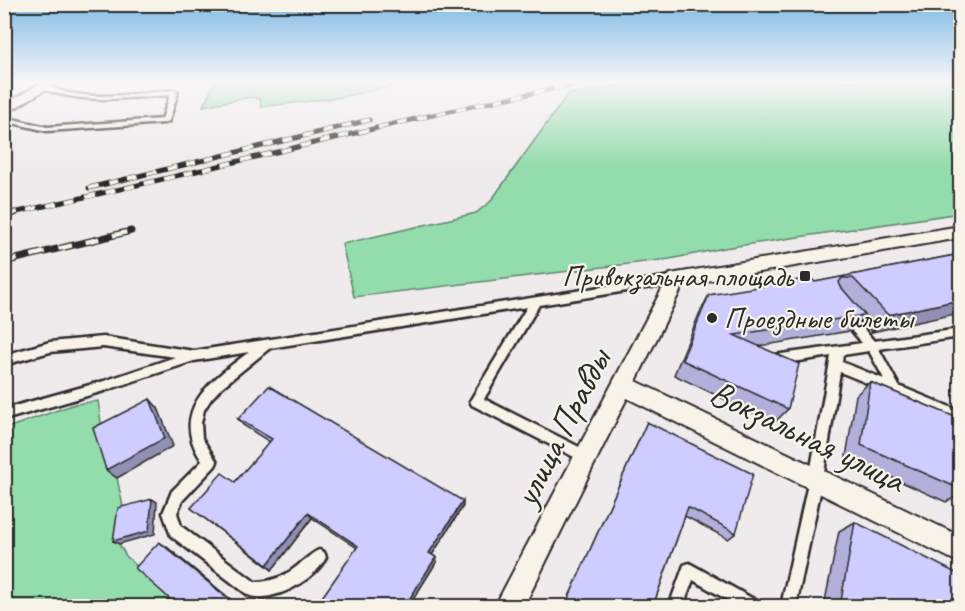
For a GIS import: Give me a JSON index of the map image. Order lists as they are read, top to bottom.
{
  "streets": {
    "street": ["улица Правды", "Вокзальная улица"]
  },
  "crossings": [
    ["улица Правды", "Вокзальная улица"]
  ],
  "places": {
    "transit": ["Привокзальная площадь"],
    "other": ["Проездные билеты"]
  }
}
